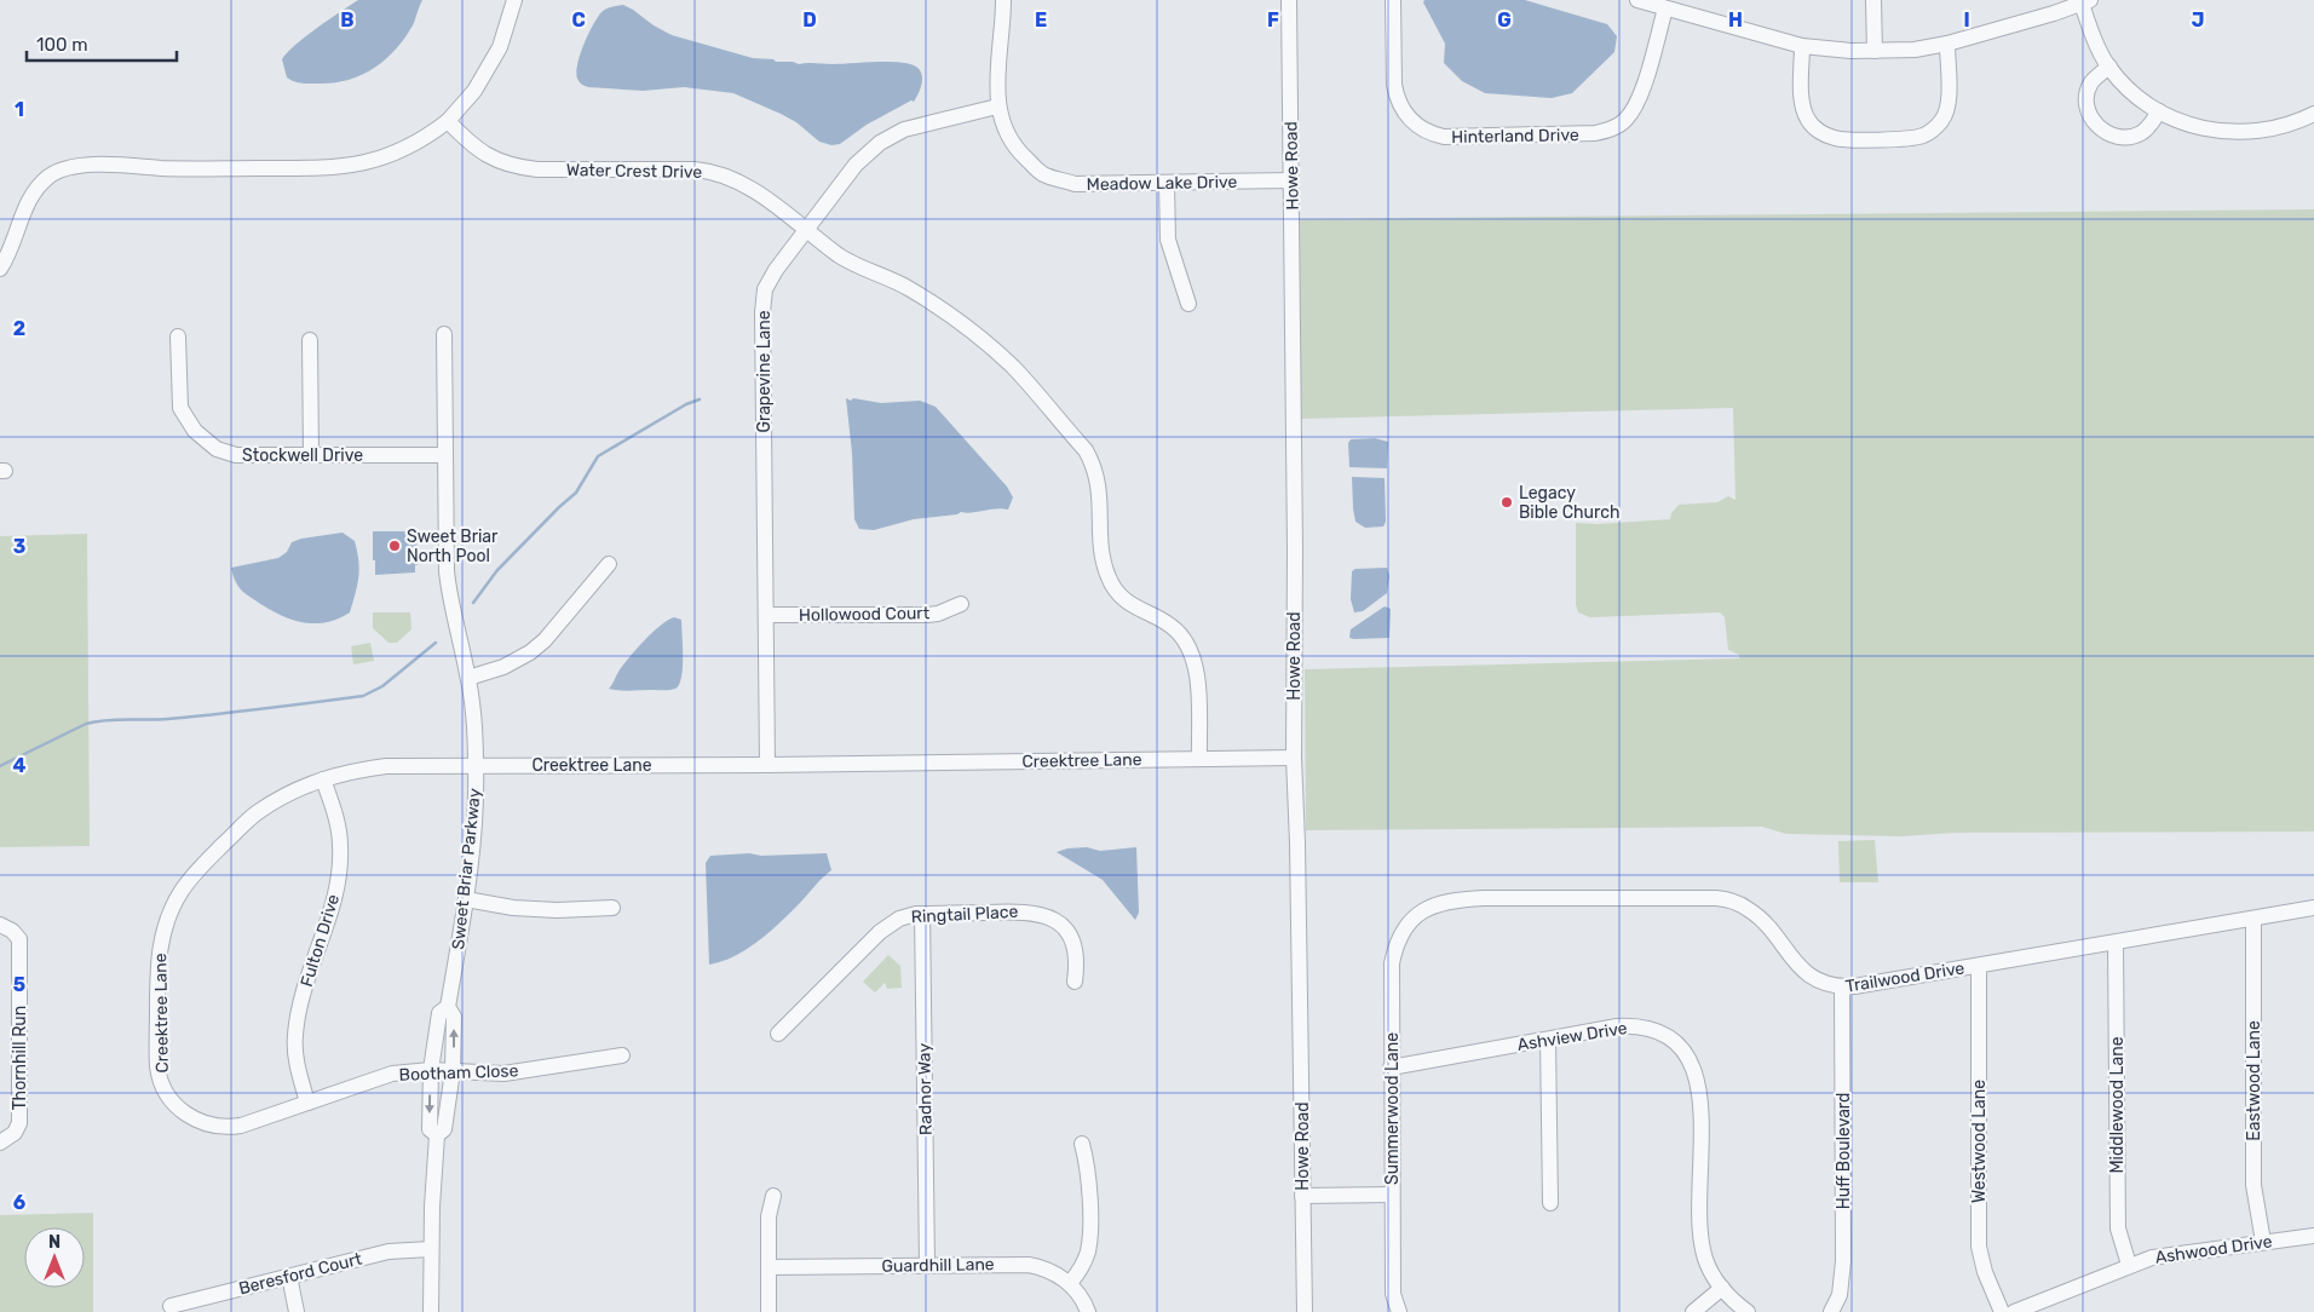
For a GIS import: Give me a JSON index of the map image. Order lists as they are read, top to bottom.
{
  "streets": {
    "street": [
      "Hinterland Drive",
      "Howe Road",
      "Water Crest Drive",
      "Meadow Lake Drive",
      "Grapevine Lane",
      "Stockwell Drive",
      "Hollowood Court",
      "Creektree Lane",
      "Sweet Briar Parkway",
      "Ringtail Place",
      "Fulton Drive",
      "Trailwood Drive",
      "Ashview Drive",
      "Thornhill Run",
      "Bootham Close",
      "Eastwood Lane",
      "Radnor Way",
      "Middlewood Lane",
      "Summerwood Lane",
      "Westwood Lane",
      "Huff Boulevard",
      "Ashwood Drive",
      "Guardhill Lane",
      "Beresford Court"
    ]
  },
  "crossings": [
    ["Howe Road", "Meadow Lake Drive"],
    ["Howe Road", "Creektree Lane"],
    ["Water Crest Drive", "Grapevine Lane"],
    ["Water Crest Drive", "Creektree Lane"],
    ["Meadow Lake Drive", "Grapevine Lane"],
    ["Grapevine Lane", "Hollowood Court"],
    ["Grapevine Lane", "Creektree Lane"],
    ["Stockwell Drive", "Sweet Briar Parkway"],
    ["Creektree Lane", "Sweet Briar Parkway"],
    ["Creektree Lane", "Fulton Drive"],
    ["Creektree Lane", "Bootham Close"],
    ["Sweet Briar Parkway", "Bootham Close"],
    ["Sweet Briar Parkway", "Beresford Court"],
    ["Ringtail Place", "Radnor Way"],
    ["Fulton Drive", "Bootham Close"],
    ["Trailwood Drive", "Eastwood Lane"],
    ["Trailwood Drive", "Middlewood Lane"],
    ["Trailwood Drive", "Summerwood Lane"],
    ["Trailwood Drive", "Westwood Lane"],
    ["Trailwood Drive", "Huff Boulevard"],
    ["Ashview Drive", "Summerwood Lane"],
    ["Eastwood Lane", "Ashwood Drive"],
    ["Radnor Way", "Guardhill Lane"],
    ["Middlewood Lane", "Ashwood Drive"]
  ],
  "places": ["Legacy Bible Church", "Sweet Briar North Pool"],
  "scale_bar": "100 m",
  "north": "top",
  "grid": {
    "columns": [
      "B",
      "C",
      "D",
      "E",
      "F",
      "G",
      "H",
      "I",
      "J"
    ],
    "rows": [
      "1",
      "2",
      "3",
      "4",
      "5",
      "6"
    ]
  }
}
